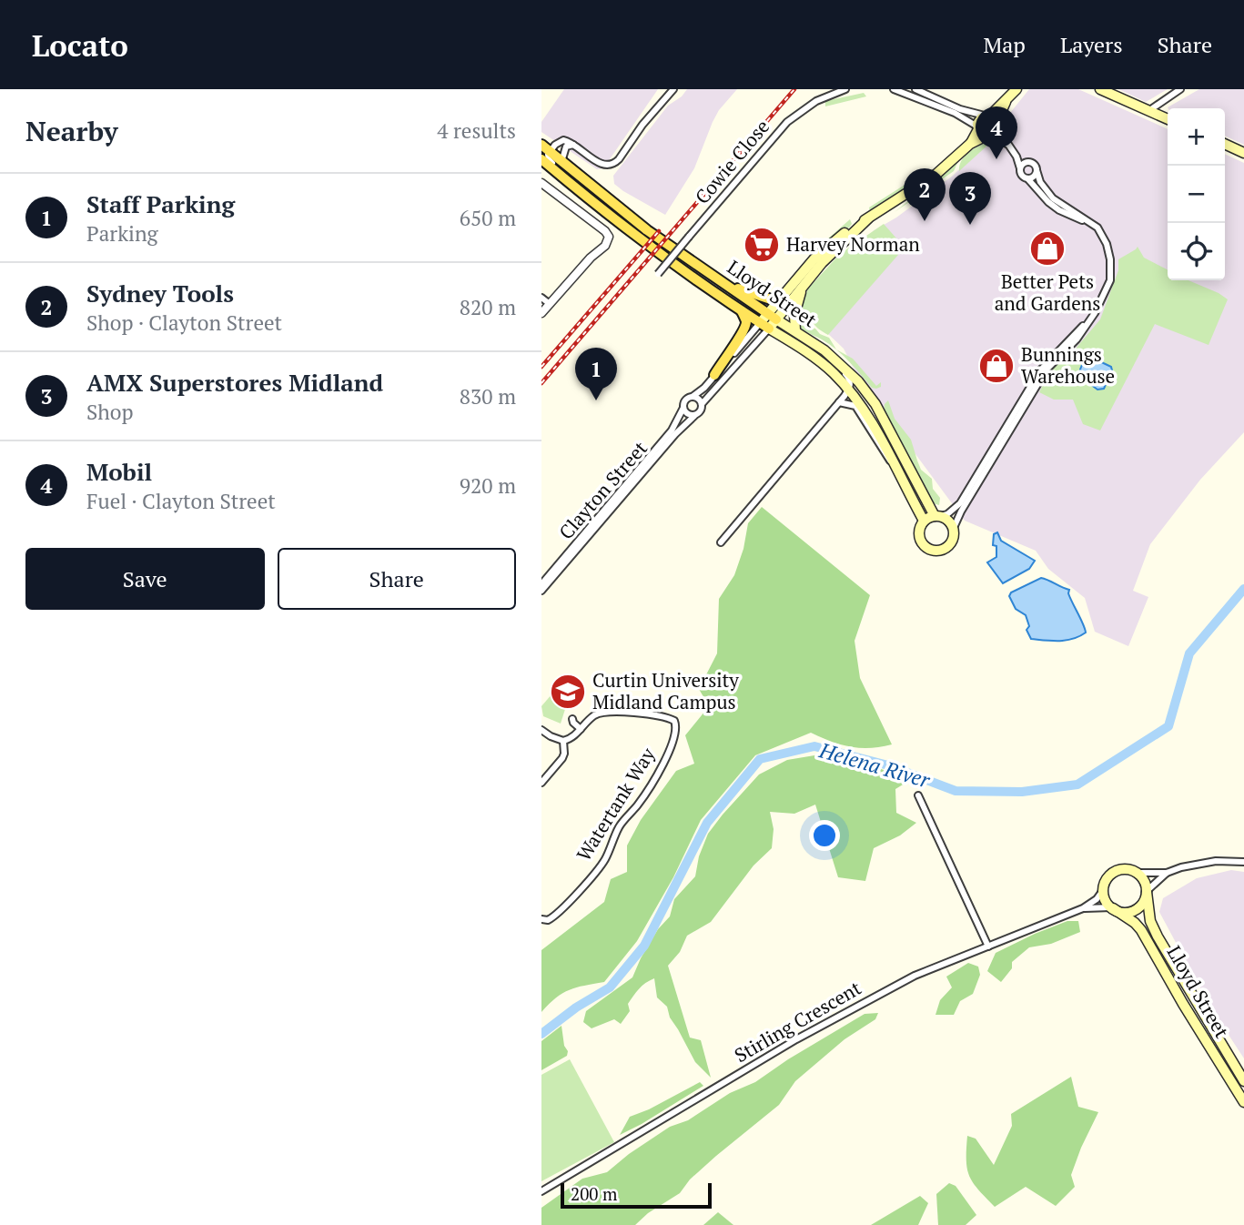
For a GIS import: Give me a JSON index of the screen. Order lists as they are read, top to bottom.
{
  "streets": {
    "main road": ["Lloyd Street"],
    "street": [
      "Cowie Close",
      "Clayton Street",
      "Watertank Way",
      "Stirling Crescent"
    ]
  },
  "crossings": [
    ["Lloyd Street", "Stirling Crescent"]
  ],
  "water": ["Helena River"],
  "places": {
    "supermarket": ["Harvey Norman"],
    "shop": ["Better Pets and Gardens", "Bunnings Warehouse"],
    "school or university": ["Curtin University Midland Campus"]
  },
  "scale_bar": "200 m",
  "page": {
    "header": "Locato",
    "nav": ["Map", "Layers", "Share"],
    "heading": ["Nearby", "4 results"],
    "pins": [
      "4",
      "2",
      "3",
      "1"
    ],
    "map_buttons": ["+", "−"],
    "list": [
      {
        "mark": "1",
        "name": "Staff Parking",
        "note": "Parking",
        "value": "650 m"
      },
      {
        "mark": "2",
        "name": "Sydney Tools",
        "note": "Shop · Clayton Street",
        "value": "820 m"
      },
      {
        "mark": "3",
        "name": "AMX Superstores Midland",
        "note": "Shop",
        "value": "830 m"
      },
      {
        "mark": "4",
        "name": "Mobil",
        "note": "Fuel · Clayton Street",
        "value": "920 m"
      }
    ],
    "buttons": ["Save", "Share"],
    "scale": "200 m"
  }
}
